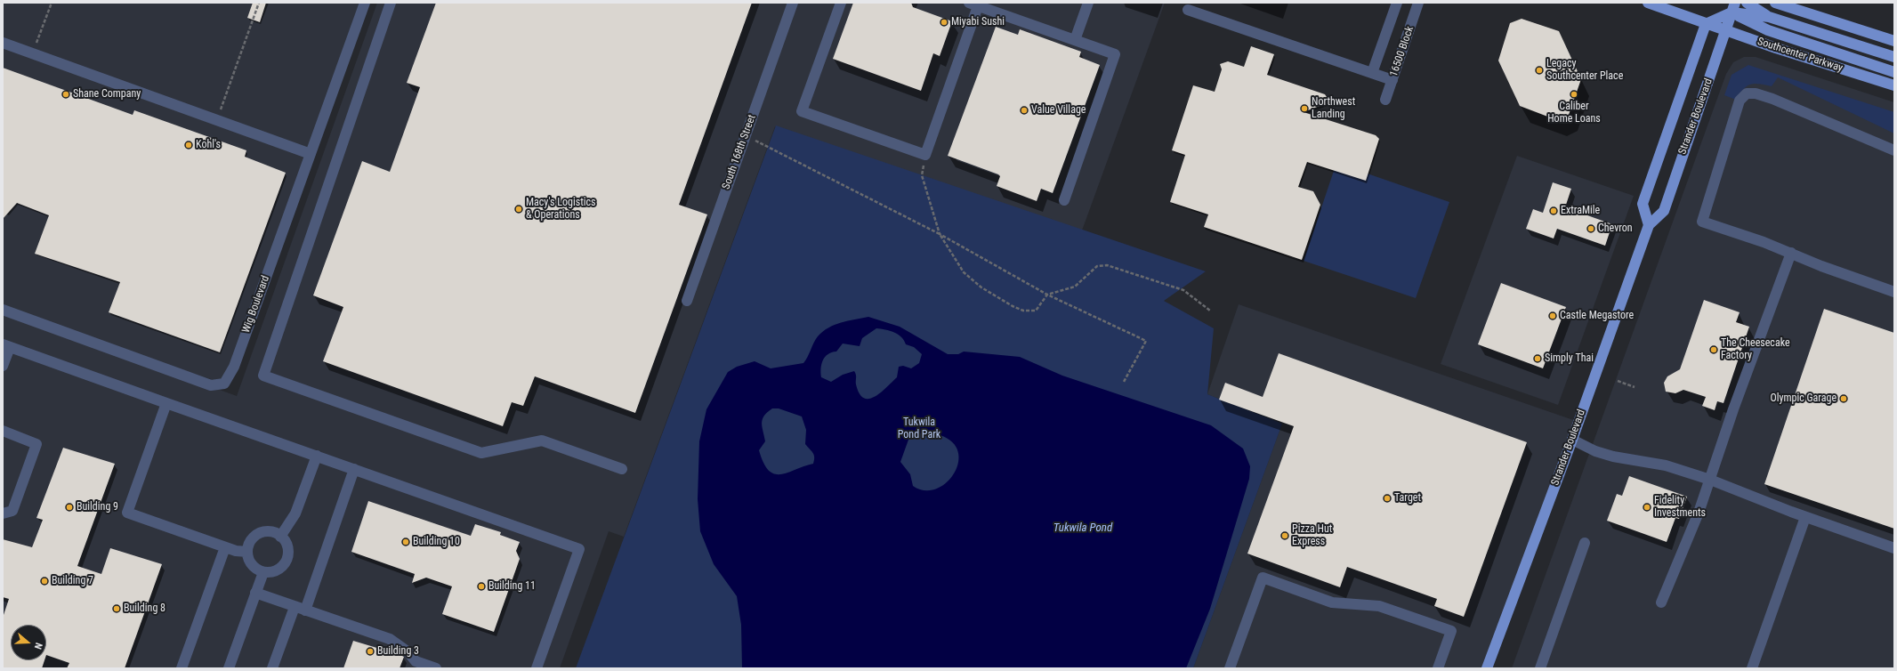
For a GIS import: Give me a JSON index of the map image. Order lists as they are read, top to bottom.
{
  "streets": {
    "main road": ["Southcenter Parkway", "Strander Boulevard"],
    "street": ["16500 Block", "South 168th Street", "Wig Boulevard"]
  },
  "crossings": [
    ["Southcenter Parkway", "Strander Boulevard"]
  ],
  "water": ["Tukwila Pond"],
  "parks": ["Tukwila Pond Park"],
  "places": [
    "Miyabi Sushi",
    "Legacy Southcenter Place",
    "Shane Company",
    "Caliber Home Loans",
    "Northwest Landing",
    "Value Village",
    "Kohl's",
    "Macy's Logistics & Operations",
    "ExtraMile",
    "Chevron",
    "Castle Megastore",
    "The Cheesecake Factory",
    "Simply Thai",
    "Olympic Garage",
    "Target",
    "Building 9",
    "Fidelity Investments",
    "Pizza Hut Express",
    "Building 10",
    "Building 7",
    "Building 11",
    "Building 8",
    "Building 3"
  ],
  "north": "right"
}
